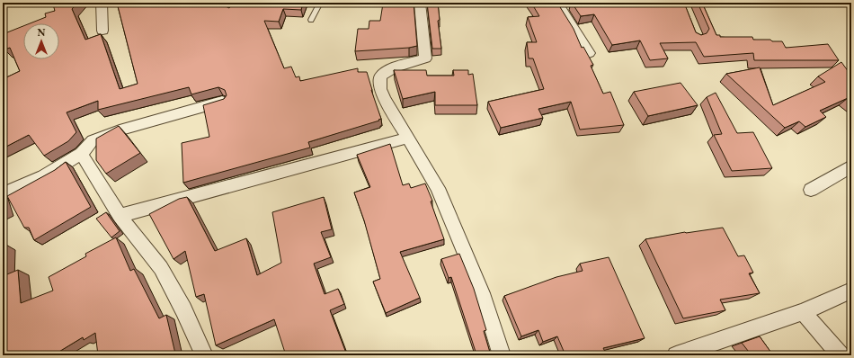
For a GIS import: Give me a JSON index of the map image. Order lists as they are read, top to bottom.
{
  "north": "top"
}
